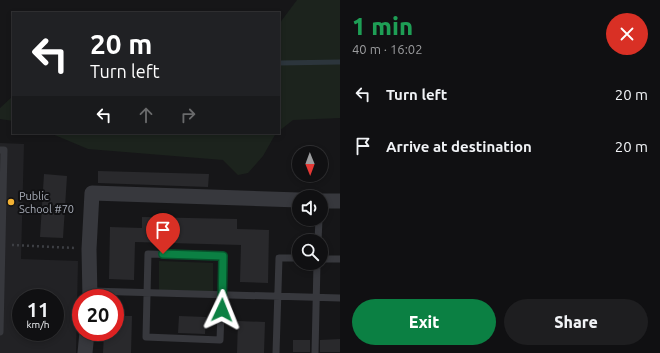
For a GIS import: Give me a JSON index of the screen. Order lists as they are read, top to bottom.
{
  "places": ["Public School #70"],
  "north": "bottom",
  "page": {
    "heading": ["1 min", "40 m · 16:02"],
    "turn": ["20 m", "Turn left"],
    "list": [
      {
        "name": "Turn left",
        "value": "20 m"
      },
      {
        "name": "Arrive at destination",
        "value": "20 m"
      }
    ],
    "speed": "11 km/h",
    "limit": "20",
    "buttons": ["Exit", "Share"]
  }
}
